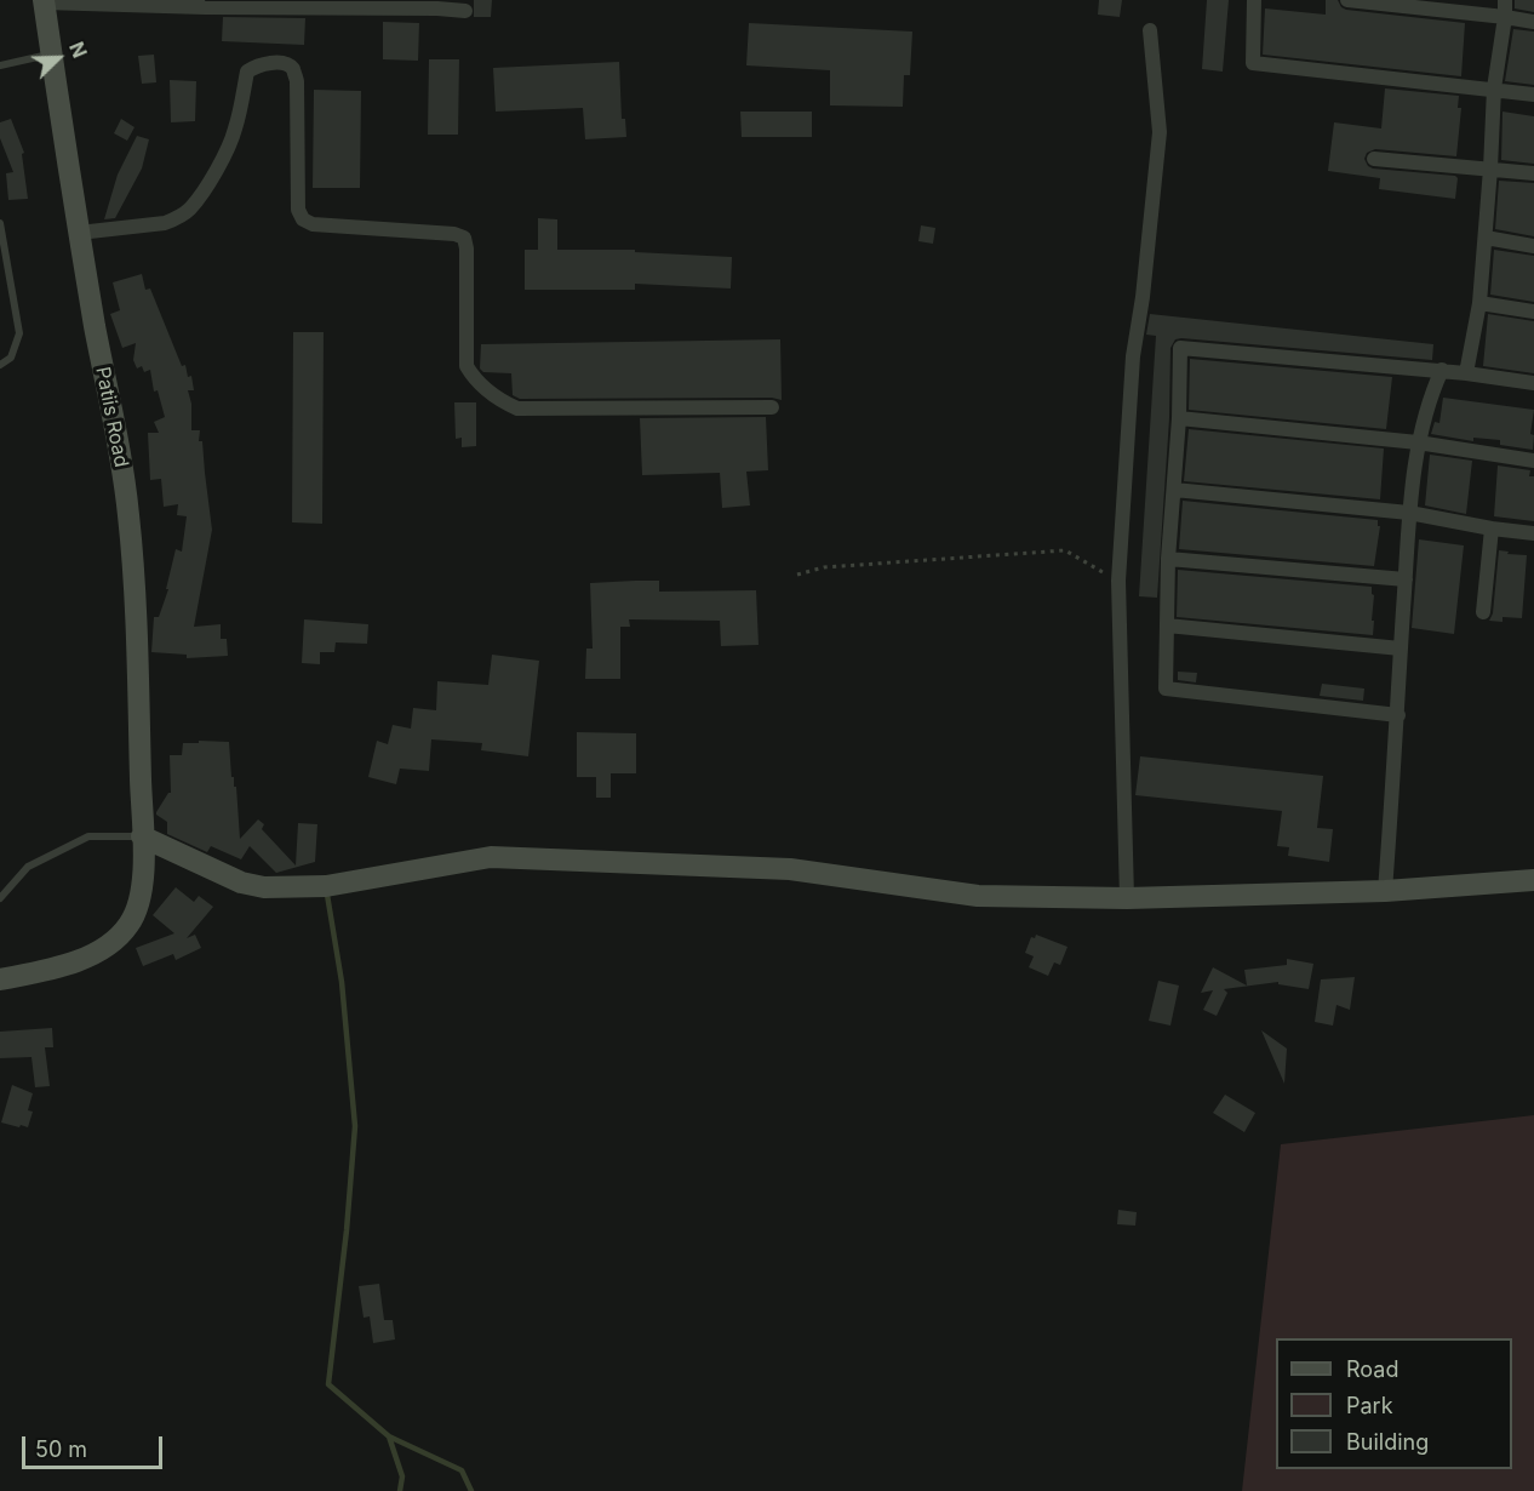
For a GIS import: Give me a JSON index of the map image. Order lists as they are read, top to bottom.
{
  "streets": {
    "street": ["Patiis Road"]
  },
  "legend": ["Road", "Park", "Building"],
  "scale_bar": "50 m",
  "north": "top right"
}
